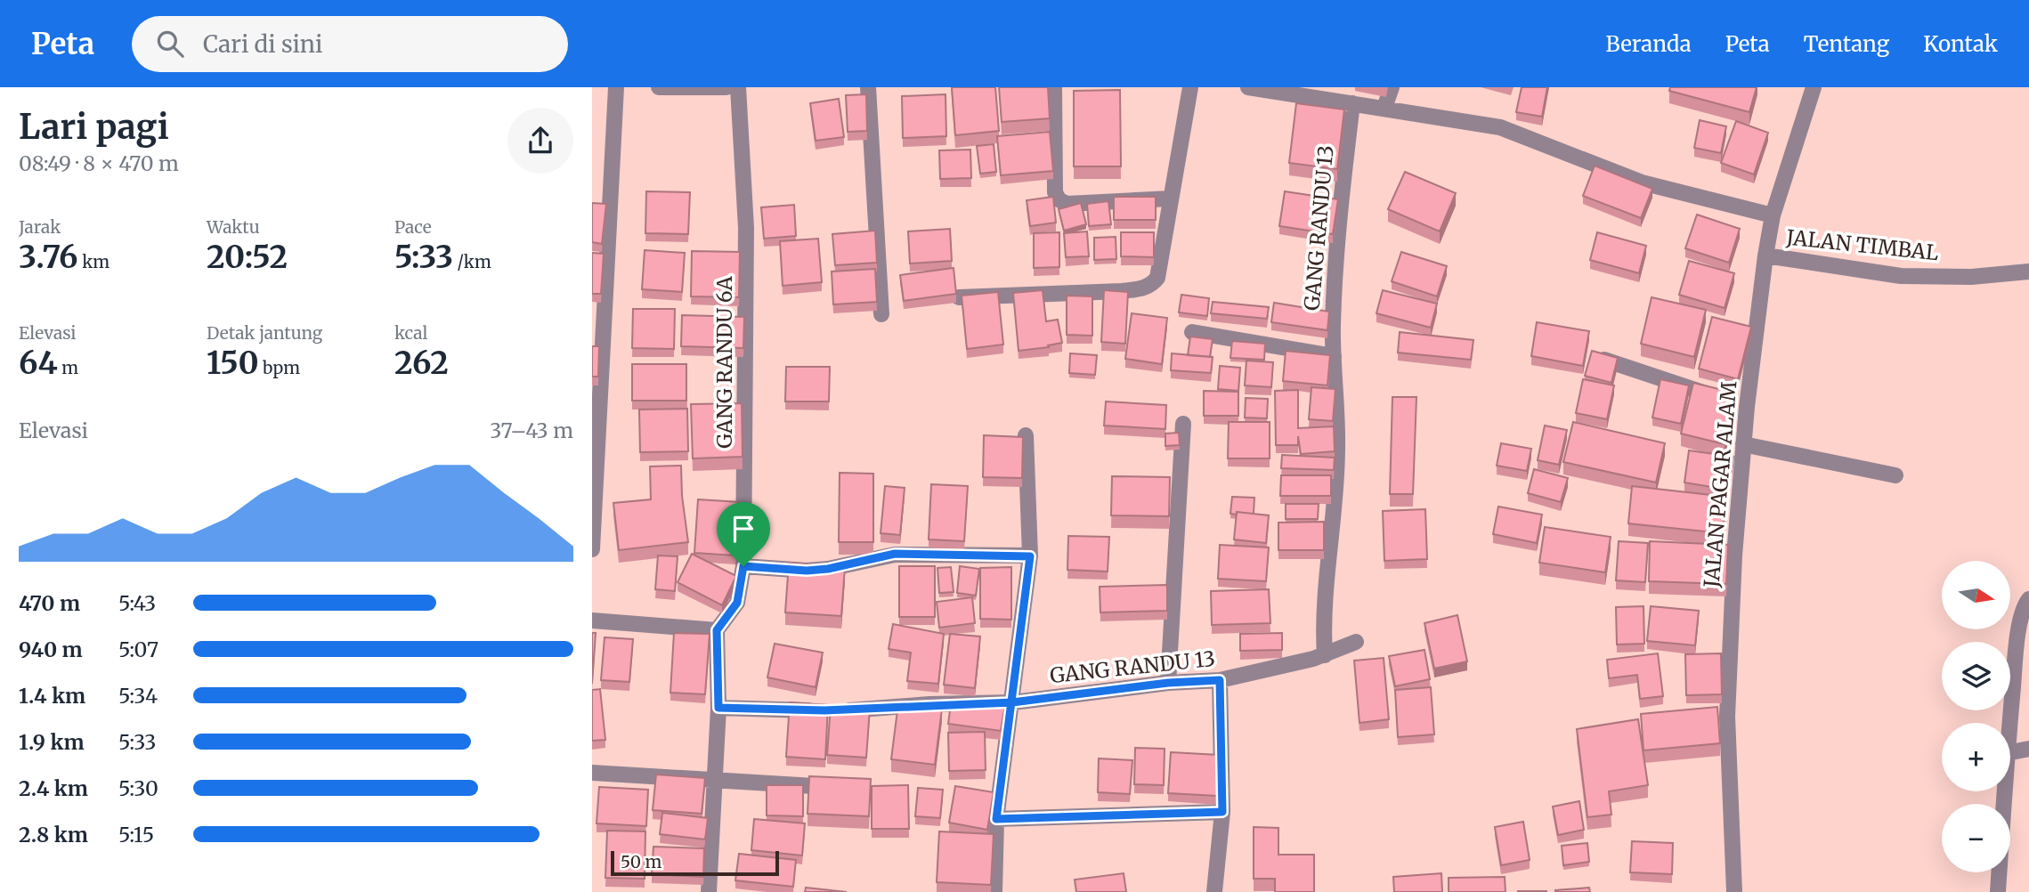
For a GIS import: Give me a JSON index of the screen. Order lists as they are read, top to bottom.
{
  "streets": {
    "street": [
      "GANG RANDU 13",
      "JALAN TIMBAL",
      "GANG RANDU 6A",
      "JALAN PAGAR ALAM"
    ]
  },
  "crossings": [
    ["JALAN TIMBAL", "JALAN PAGAR ALAM"]
  ],
  "scale_bar": "50 m",
  "north": "right",
  "page": {
    "header": "Peta",
    "search": "Cari di sini",
    "nav": [
      "Beranda",
      "Peta",
      "Tentang",
      "Kontak"
    ],
    "heading": ["Lari pagi", "08:49 · 8 × 470 m"],
    "stats": [
      ["Jarak", "3.76 km"],
      ["Waktu", "20:52"],
      ["Pace", "5:33 /km"],
      ["Elevasi", "64 m"],
      ["Detak jantung", "150 bpm"],
      ["kcal", "262"]
    ],
    "chart": ["Elevasi", "37–43 m"],
    "map_buttons": ["+", "−"],
    "list": [
      {
        "name": "470 m",
        "note": "5:43"
      },
      {
        "name": "940 m",
        "note": "5:07"
      },
      {
        "name": "1.4 km",
        "note": "5:34"
      },
      {
        "name": "1.9 km",
        "note": "5:33"
      },
      {
        "name": "2.4 km",
        "note": "5:30"
      },
      {
        "name": "2.8 km",
        "note": "5:15"
      }
    ],
    "scale": "50 m"
  }
}
